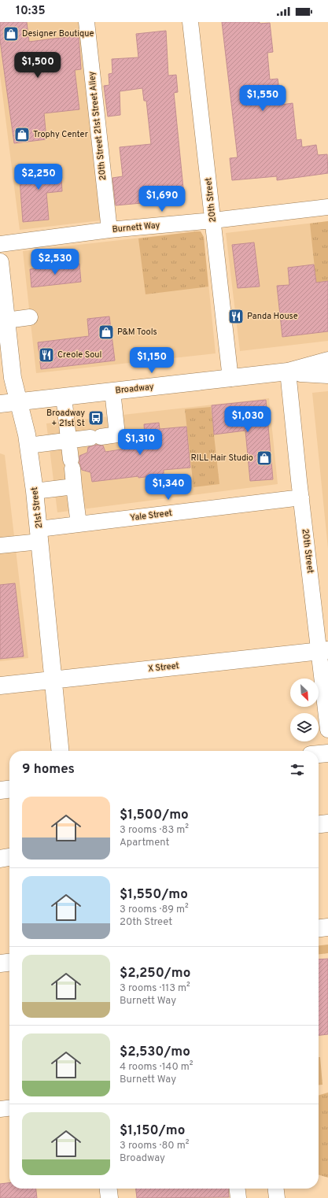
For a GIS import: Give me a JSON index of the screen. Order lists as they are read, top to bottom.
{
  "streets": {
    "main road": ["Broadway", "21st Street", "X Street"],
    "street": [
      "20th Street 21st Street Alley",
      "20th Street",
      "Burnett Way",
      "Yale Street"
    ]
  },
  "crossings": [
    ["20th Street 21st Street Alley", "Burnett Way"],
    ["20th Street", "Burnett Way"],
    ["20th Street", "Broadway"],
    ["20th Street", "Yale Street"],
    ["20th Street", "X Street"],
    ["Broadway", "21st Street"],
    ["21st Street", "Yale Street"],
    ["21st Street", "X Street"]
  ],
  "places": {
    "shop": [
      "Designer Boutique",
      "Trophy Center",
      "P&M Tools",
      "RILL Hair Studio"
    ],
    "restaurant": ["Panda House", "Creole Soul"],
    "bus stop": ["Broadway + 21st St"]
  },
  "north": "bottom right",
  "page": {
    "status": "10:35",
    "price": [
      "$1,500",
      "$1,550",
      "$2,250",
      "$1,690",
      "$2,530",
      "$1,150",
      "$1,030",
      "$1,310",
      "$1,340"
    ],
    "heading": "9 homes",
    "list": [
      {
        "name": "$1,500/mo",
        "note": "3 rooms · 83 m² · Apartment"
      },
      {
        "name": "$1,550/mo",
        "note": "3 rooms · 89 m² · 20th Street"
      },
      {
        "name": "$2,250/mo",
        "note": "3 rooms · 113 m² · Burnett Way"
      },
      {
        "name": "$2,530/mo",
        "note": "4 rooms · 140 m² · Burnett Way"
      },
      {
        "name": "$1,150/mo",
        "note": "3 rooms · 80 m² · Broadway"
      }
    ]
  }
}
